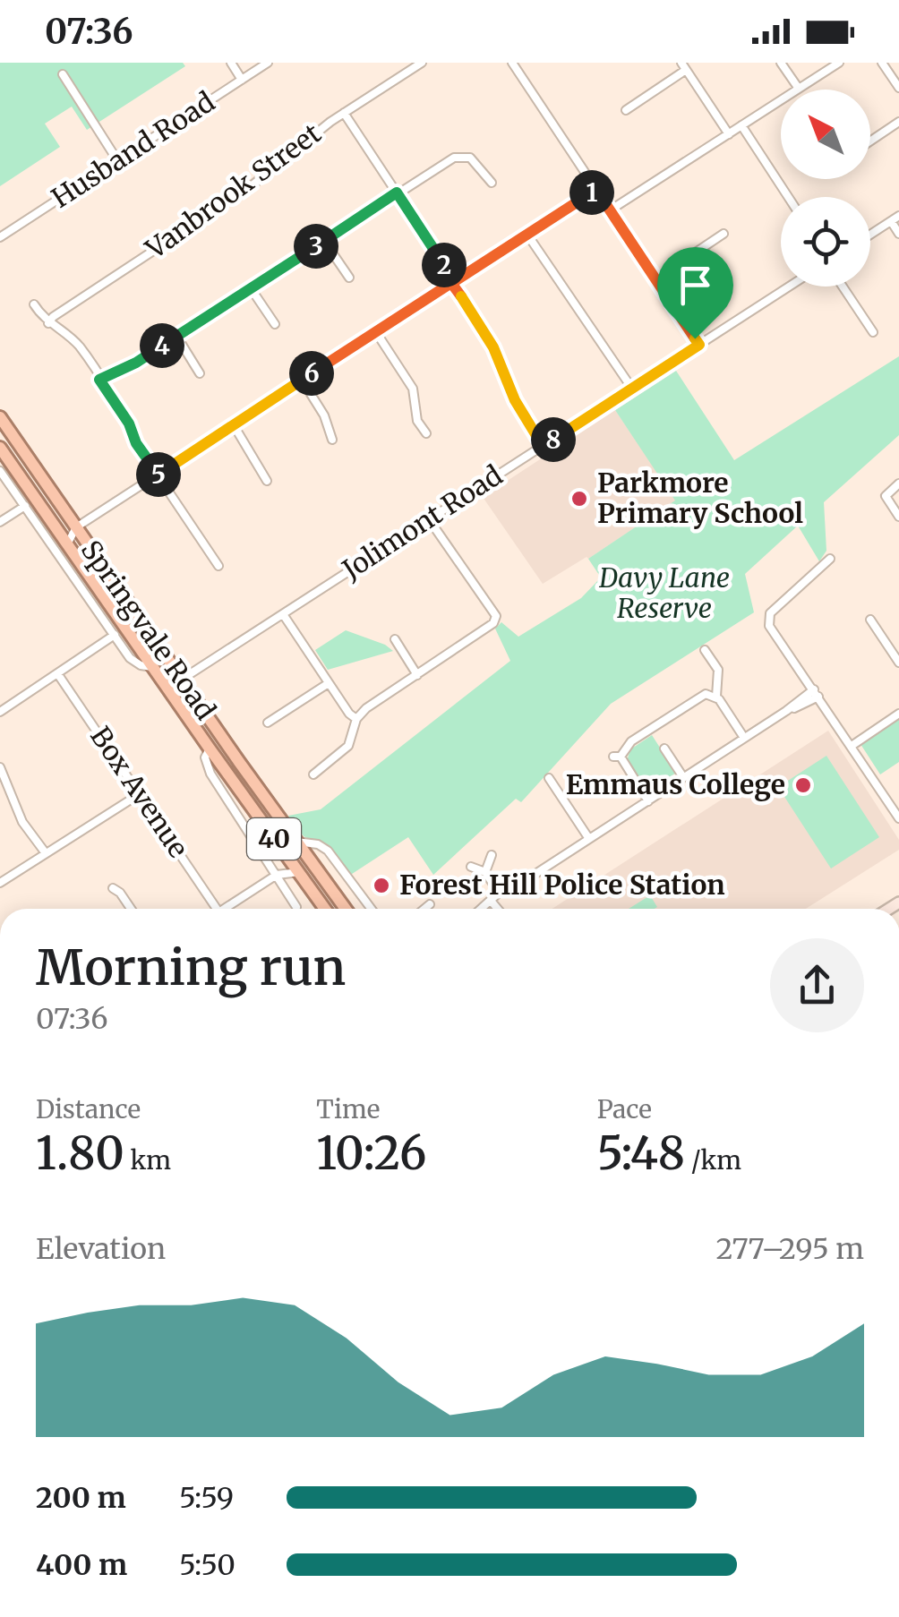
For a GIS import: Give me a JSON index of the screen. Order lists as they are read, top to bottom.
{
  "streets": {
    "highway": ["Springvale Road", "40"],
    "street": [
      "Husband Road",
      "Vanbrook Street",
      "Jolimont Road",
      "Box Avenue"
    ]
  },
  "crossings": [
    ["Jolimont Road", "Springvale Road"]
  ],
  "parks": ["Davy Lane Reserve"],
  "places": ["Parkmore Primary School", "Emmaus College", "Forest Hill Police Station"],
  "north": "top left",
  "page": {
    "status": "07:36",
    "pins": [
      "1",
      "3",
      "2",
      "4",
      "6",
      "8",
      "5"
    ],
    "heading": ["Morning run", "07:36"],
    "stats": [
      ["Distance", "1.80 km"],
      ["Time", "10:26"],
      ["Pace", "5:48 /km"]
    ],
    "chart": ["Elevation", "277–295 m"],
    "list": [
      {
        "name": "200 m",
        "note": "5:59"
      },
      {
        "name": "400 m",
        "note": "5:50"
      }
    ]
  }
}
